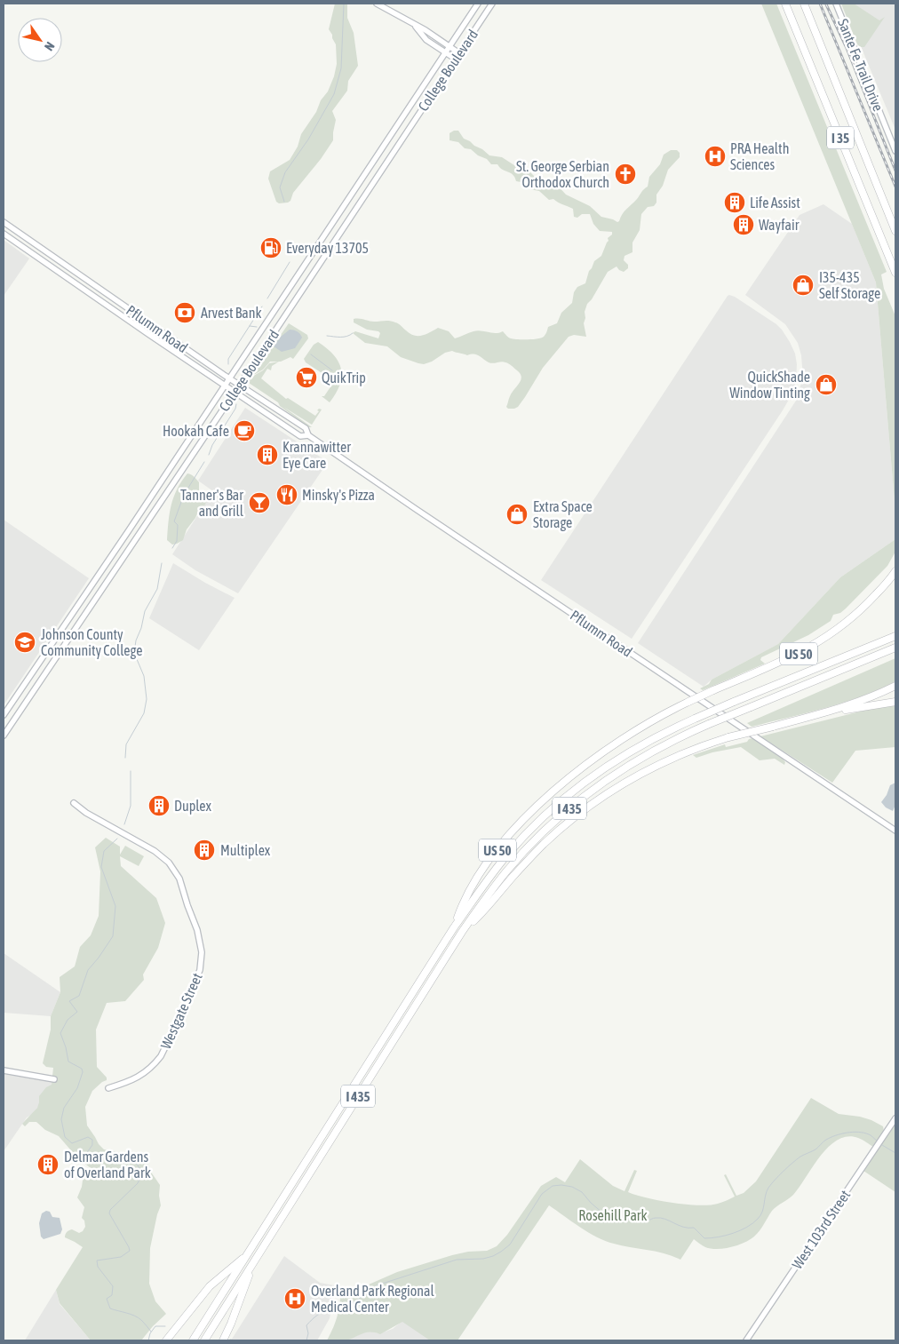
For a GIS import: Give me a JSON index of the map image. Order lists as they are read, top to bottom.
{
  "streets": {
    "highway": ["I 35", "US 50", "I 435"],
    "main road": [
      "Sante Fe Trail Drive",
      "College Boulevard",
      "Pflumm Road",
      "Westgate Street",
      "West 103rd Street"
    ]
  },
  "crossings": [
    ["College Boulevard", "Pflumm Road"],
    ["US 50", "I 435"]
  ],
  "parks": ["Rosehill Park"],
  "places": {
    "hospital": ["PRA Health Sciences", "Overland Park Regional Medical Center"],
    "church": ["St. George Serbian Orthodox Church"],
    "building": [
      "Life Assist",
      "Wayfair",
      "Krannawitter Eye Care",
      "Duplex",
      "Multiplex",
      "Delmar Gardens of Overland Park"
    ],
    "fuel station": ["Everyday 13705"],
    "shop": ["I35-435 Self Storage", "QuickShade Window Tinting", "Extra Space Storage"],
    "bank": ["Arvest Bank"],
    "supermarket": ["QuikTrip"],
    "cafe": ["Hookah Cafe"],
    "restaurant": ["Minsky's Pizza"],
    "bar": ["Tanner's Bar and Grill"],
    "school or university": ["Johnson County Community College"]
  },
  "north": "bottom right"
}
